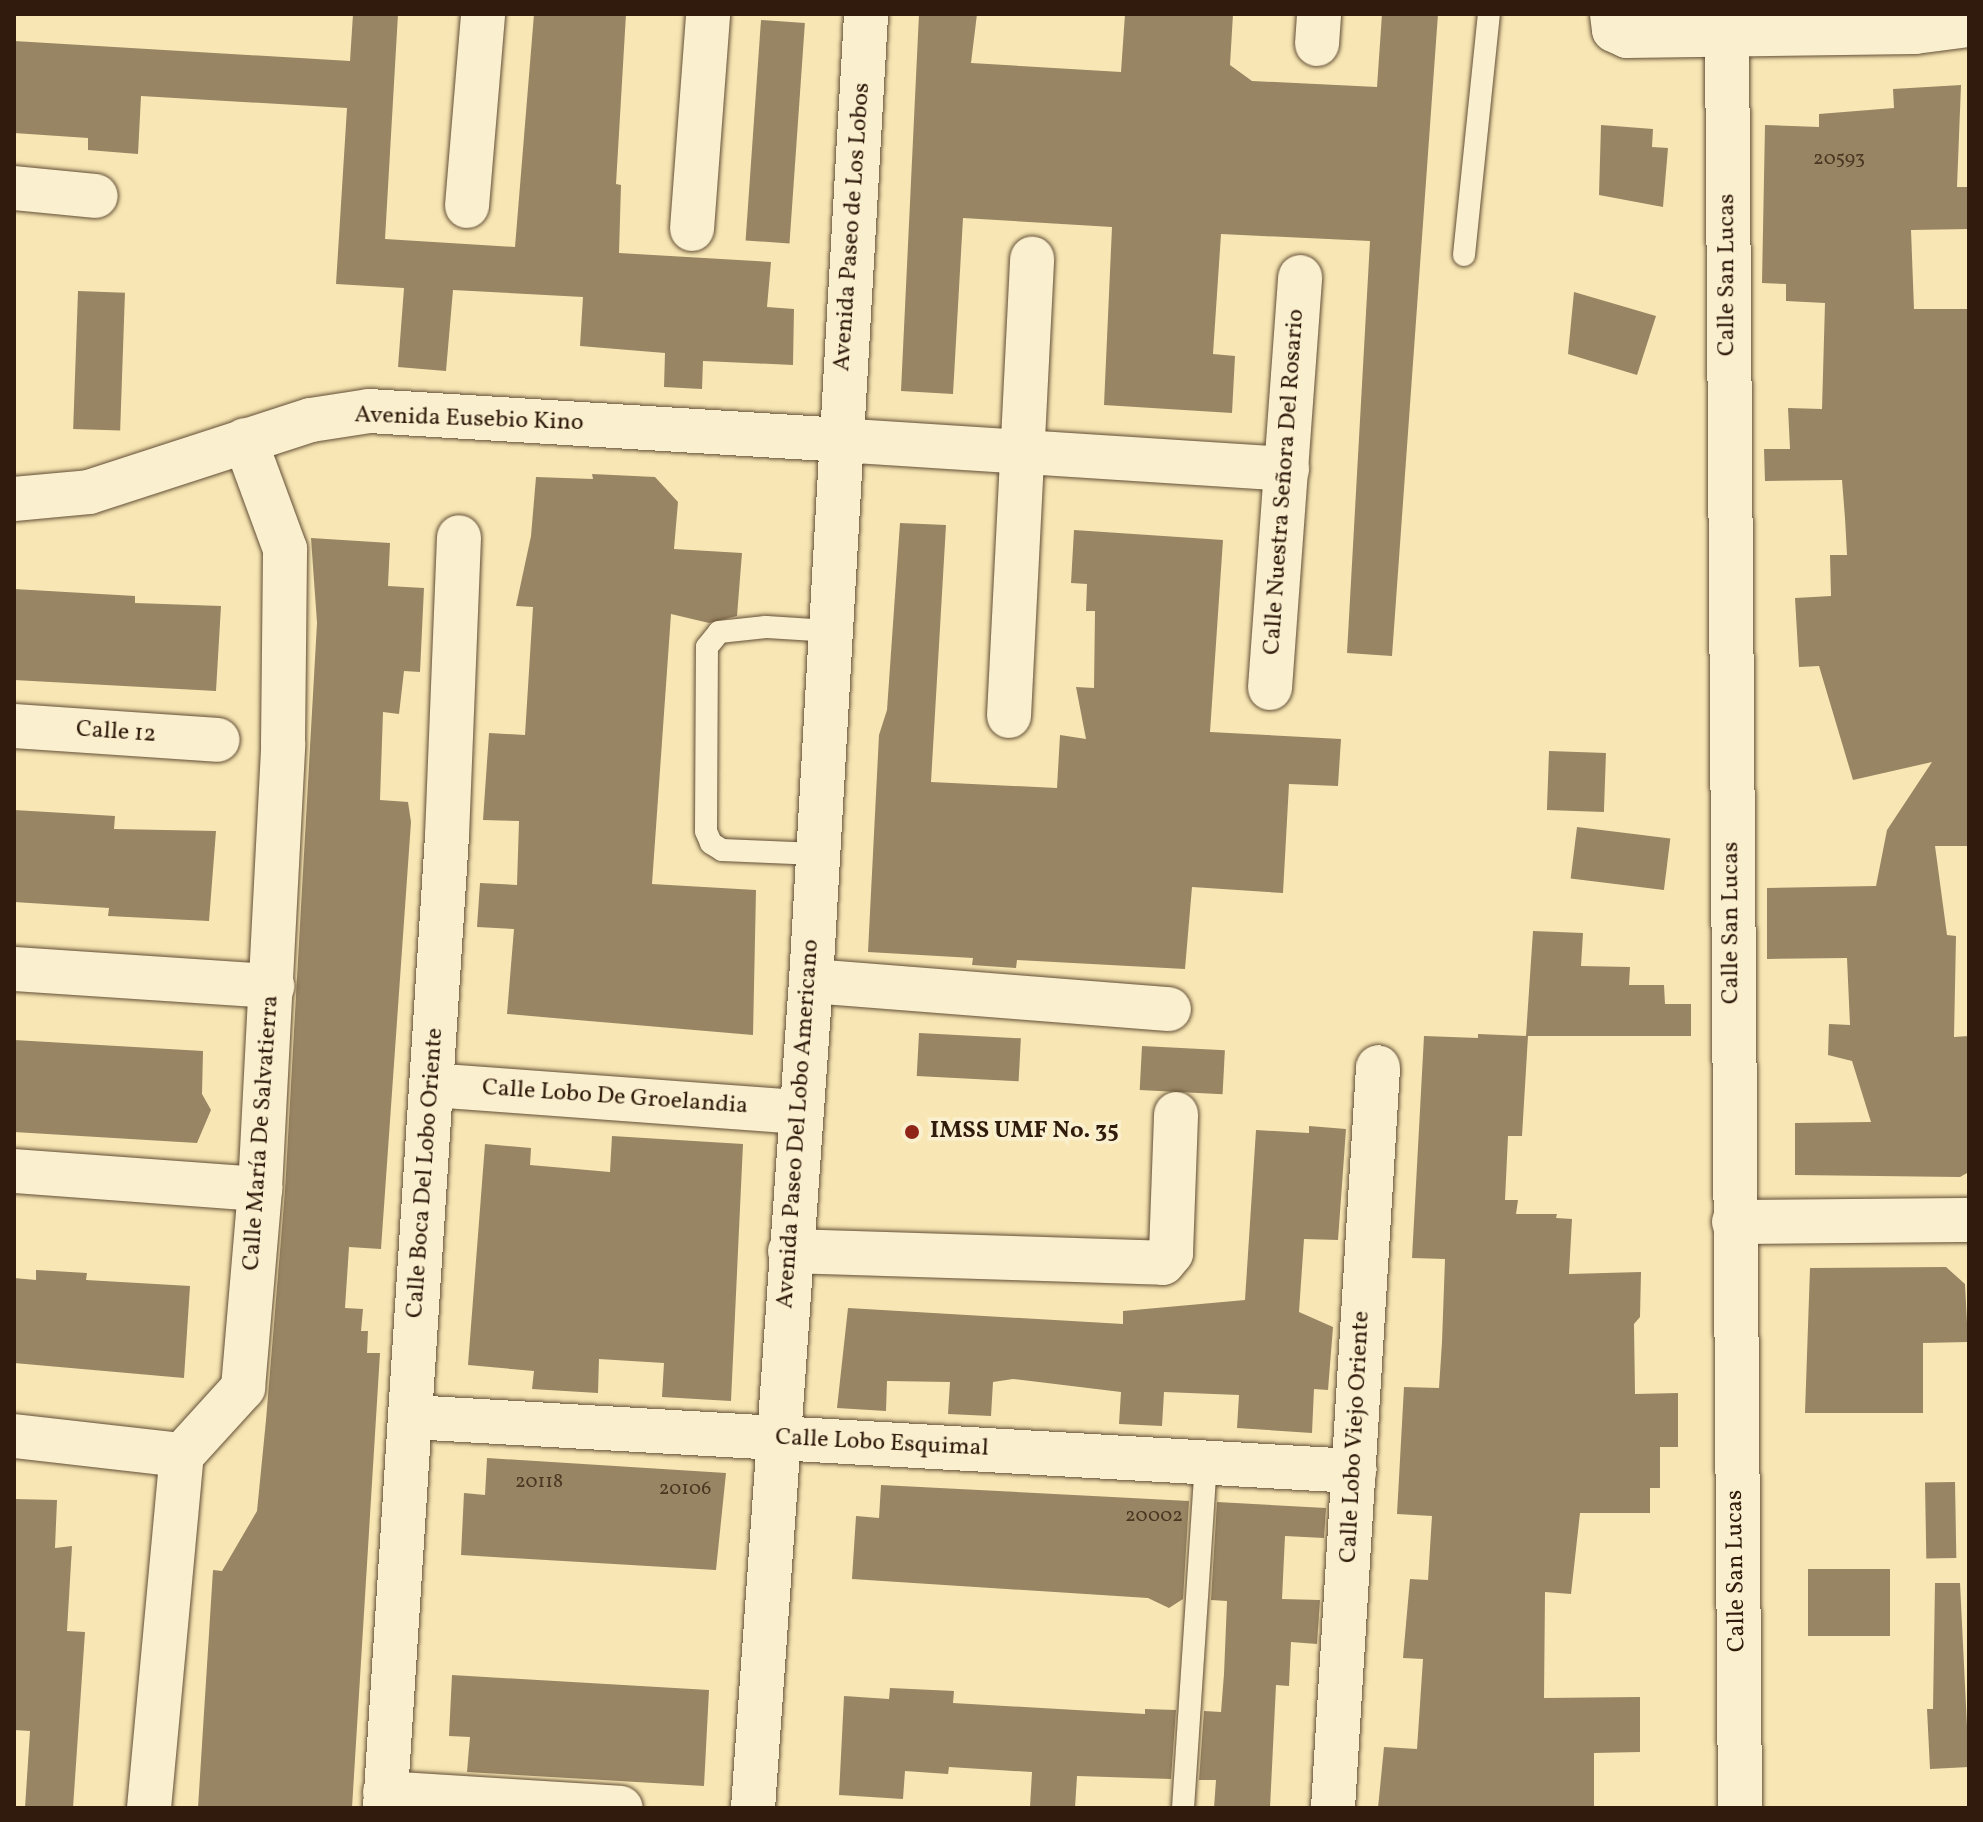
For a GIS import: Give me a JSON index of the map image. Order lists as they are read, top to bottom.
{
  "streets": {
    "street": [
      "Avenida Paseo de Los Lobos",
      "Calle San Lucas",
      "Avenida Eusebio Kino",
      "Calle Nuestra Señora Del Rosario",
      "Calle 12",
      "Calle Lobo De Groelandia",
      "Avenida Paseo Del Lobo Americano",
      "Calle María De Salvatierra",
      "Calle Boca Del Lobo Oriente",
      "Calle Lobo Viejo Oriente",
      "Calle Lobo Esquimal"
    ]
  },
  "crossings": [
    ["Avenida Paseo de Los Lobos", "Avenida Eusebio Kino"],
    ["Avenida Paseo de Los Lobos", "Avenida Paseo Del Lobo Americano"],
    ["Avenida Eusebio Kino", "Calle Nuestra Señora Del Rosario"],
    ["Avenida Eusebio Kino", "Avenida Paseo Del Lobo Americano"],
    ["Avenida Eusebio Kino", "Calle María De Salvatierra"],
    ["Calle Lobo De Groelandia", "Avenida Paseo Del Lobo Americano"],
    ["Calle Lobo De Groelandia", "Calle Boca Del Lobo Oriente"],
    ["Avenida Paseo Del Lobo Americano", "Calle Lobo Esquimal"],
    ["Calle Boca Del Lobo Oriente", "Calle Lobo Esquimal"],
    ["Calle Lobo Viejo Oriente", "Calle Lobo Esquimal"]
  ],
  "places": ["IMSS UMF No. 35"],
  "house_numbers": [
    "20593",
    "20118",
    "20106",
    "20002"
  ]
}
